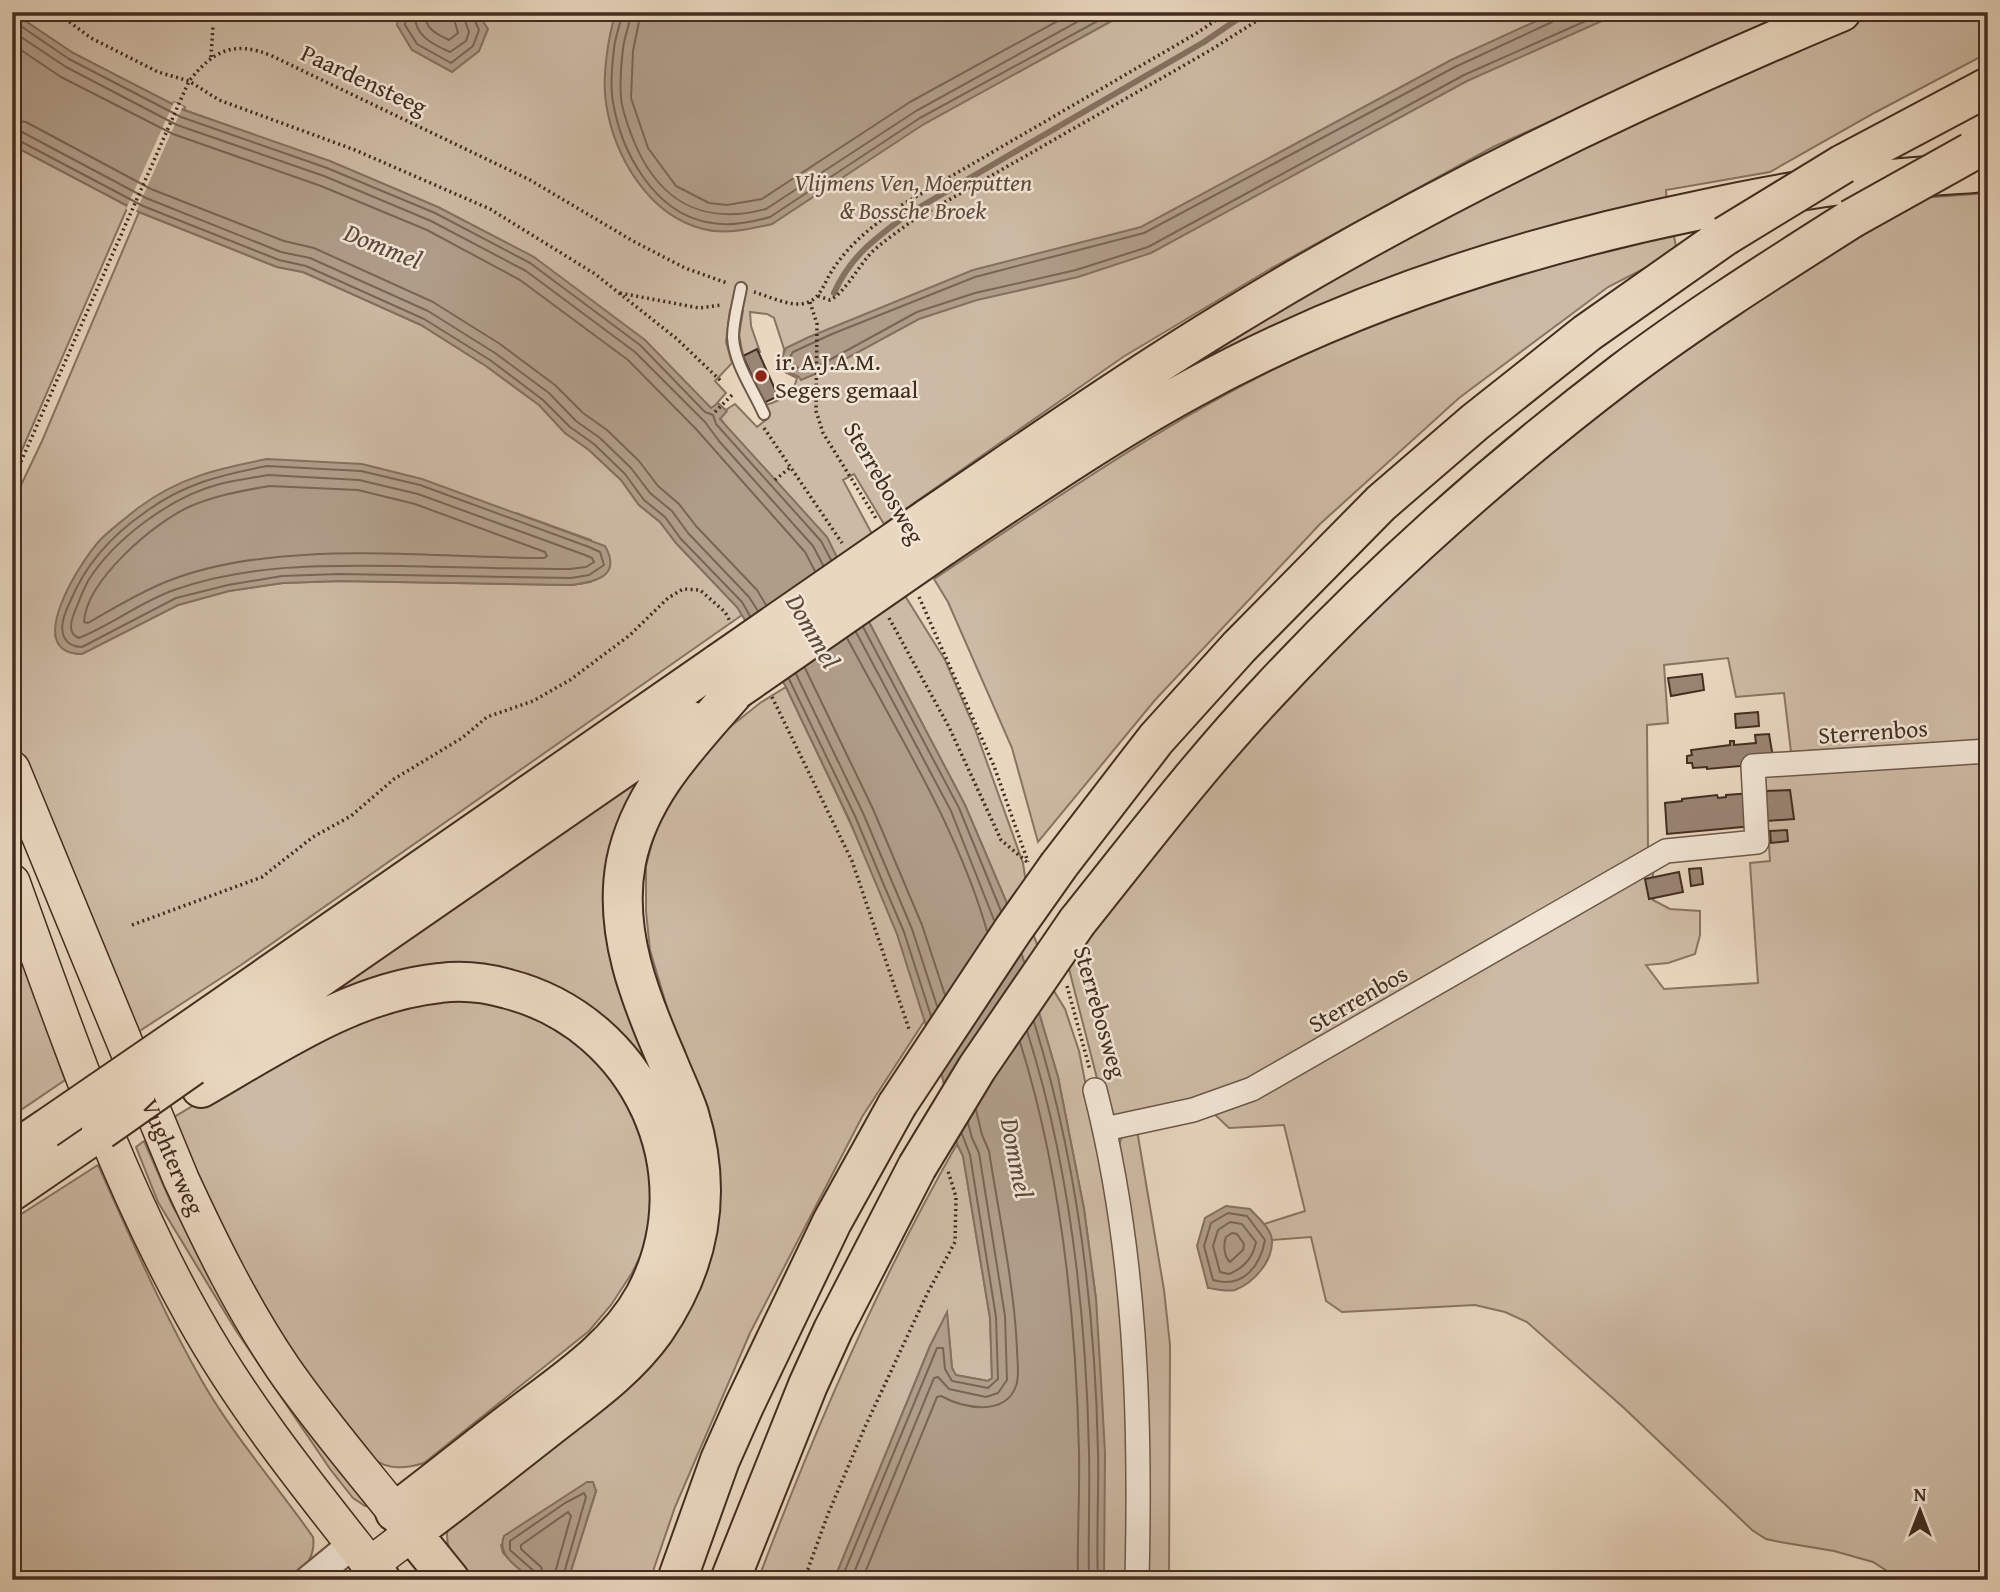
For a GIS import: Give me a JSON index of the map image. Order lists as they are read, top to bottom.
{
  "streets": {
    "main road": ["Vughterweg"],
    "street": ["Sterrebosweg", "Sterrenbos"],
    "path": ["Paardensteeg"]
  },
  "crossings": [
    ["Paardensteeg", "Sterrebosweg"],
    ["Sterrebosweg", "Sterrenbos"]
  ],
  "water": ["Dommel"],
  "parks": ["Vlijmens Ven, Moerputten & Bossche Broek"],
  "places": ["ir. A.J.A.M. Segers gemaal"],
  "north": "top"
}
